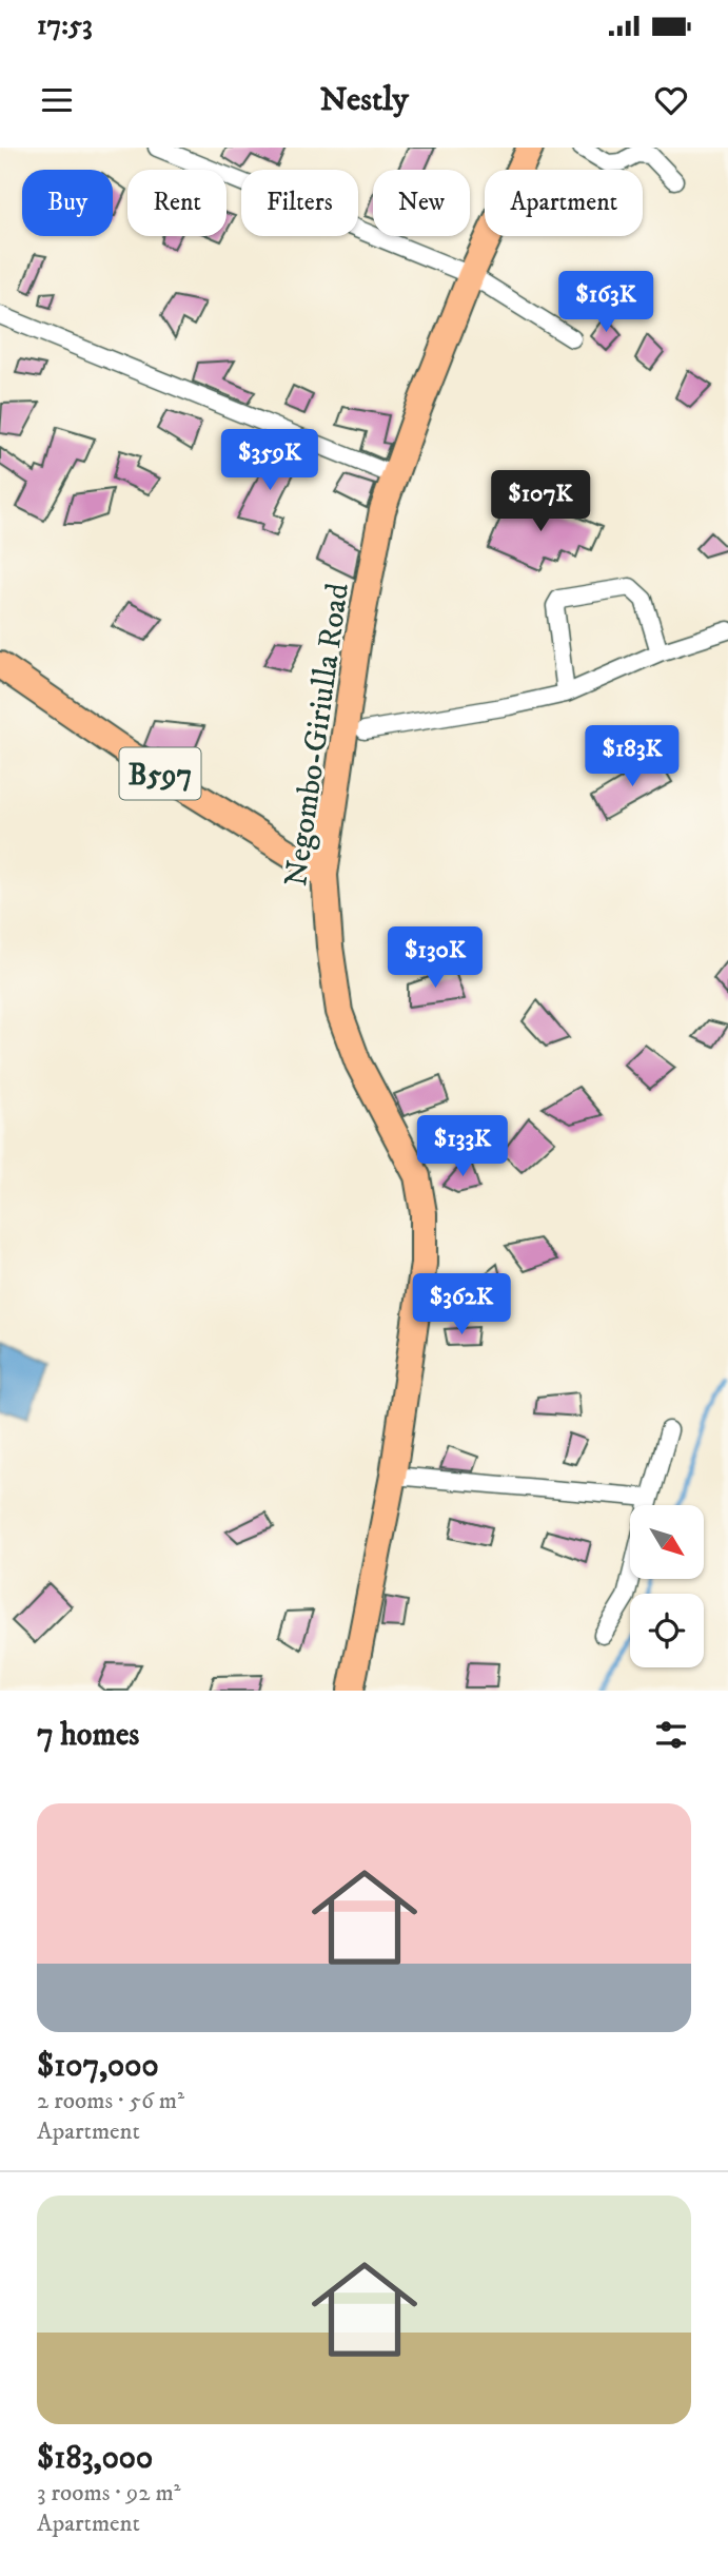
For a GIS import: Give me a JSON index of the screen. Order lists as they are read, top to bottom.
{
  "streets": {
    "main road": ["Negombo-Giriulla Road", "B597"]
  },
  "crossings": [
    ["Negombo-Giriulla Road", "B597"]
  ],
  "north": "bottom right",
  "page": {
    "status": "17:53",
    "header": "Nestly",
    "chip": [
      "Buy",
      "Rent",
      "Filters",
      "New",
      "Apartment"
    ],
    "price": [
      "$163K",
      "$359K",
      "$107K",
      "$183K",
      "$130K",
      "$133K",
      "$362K"
    ],
    "heading": "7 homes",
    "list": [
      {
        "name": "$107,000",
        "note": "2 rooms · 56 m² · Apartment"
      },
      {
        "name": "$183,000",
        "note": "3 rooms · 92 m² · Apartment"
      }
    ]
  }
}
